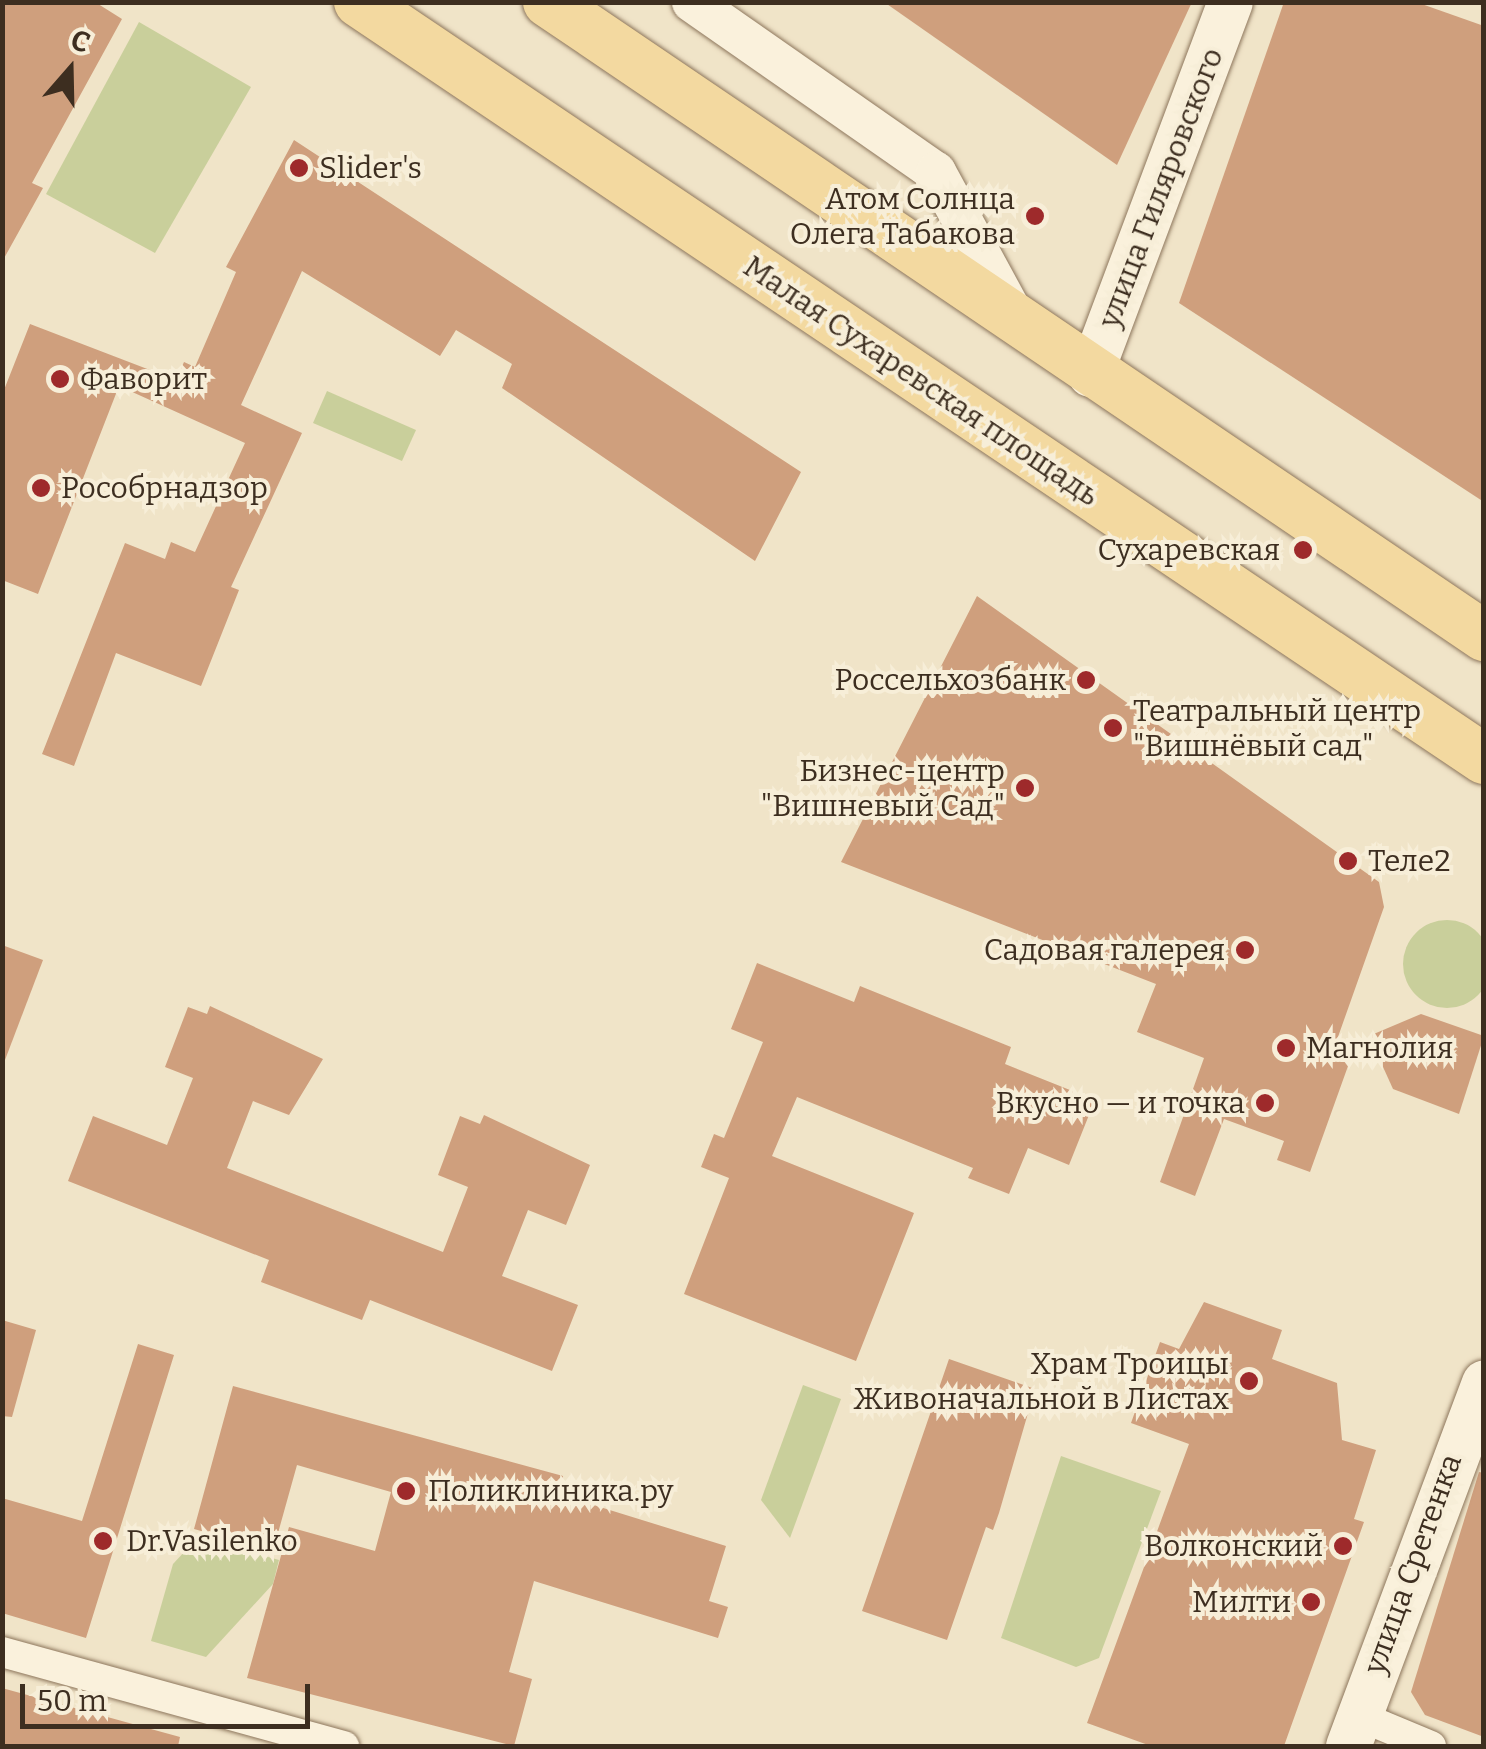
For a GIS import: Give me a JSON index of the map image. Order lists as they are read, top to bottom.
{
  "streets": {
    "main road": ["улица Гиляровского", "Малая Сухаревская площадь", "улица Сретенка"]
  },
  "places": [
    "Slider's",
    "Атом Солнца Олега Табакова",
    "Фаворит",
    "Рособрнадзор",
    "Сухаревская",
    "Россельхозбанк",
    "Театральный центр \"Вишнёвый сад\"",
    "Бизнес-центр \"Вишневый Сад\"",
    "Теле2",
    "Садовая галерея",
    "Магнолия",
    "Вкусно — и точка",
    "Храм Троицы Живоначальной в Листах",
    "Поликлиника.ру",
    "Dr.Vasilenko",
    "Волконский",
    "Милти"
  ],
  "scale_bar": "50 m",
  "north": "top"
}
